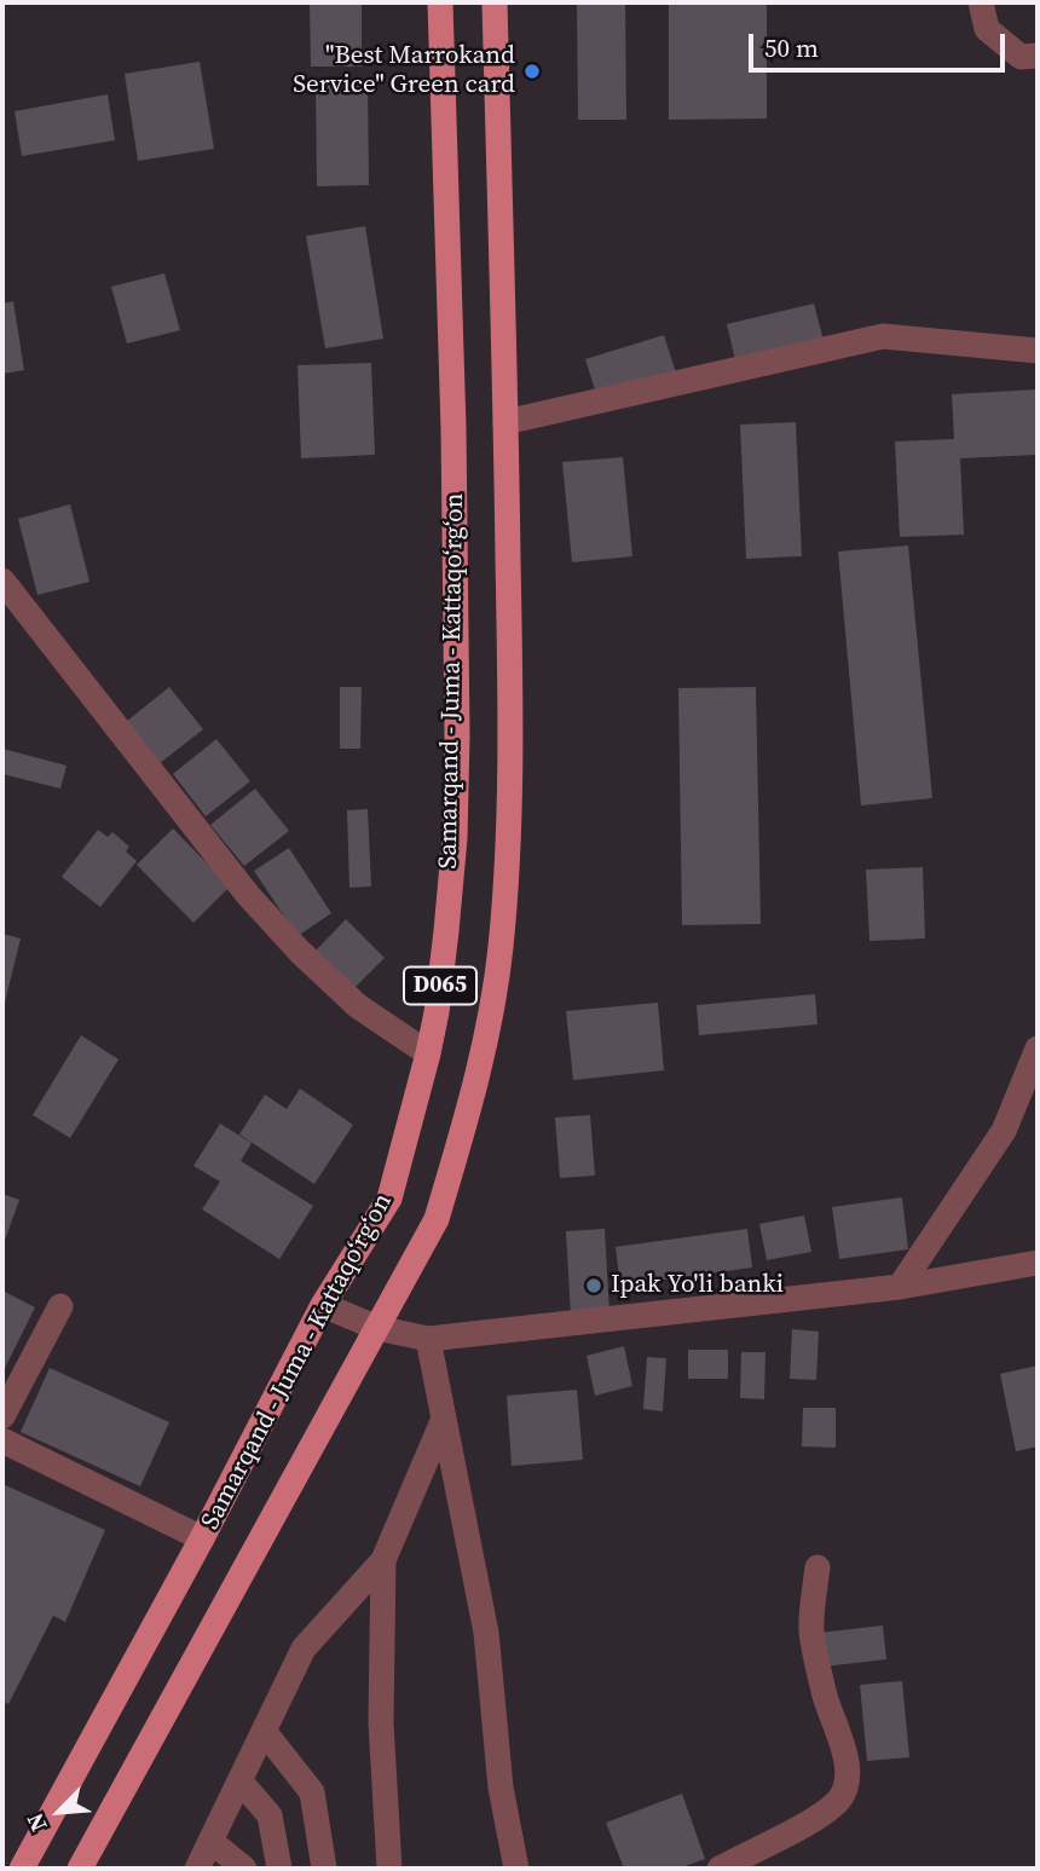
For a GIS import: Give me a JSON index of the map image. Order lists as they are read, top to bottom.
{
  "streets": {
    "main road": ["Samarqand - Juma - Kattaqo‘rg‘on", "D065"]
  },
  "places": ["\"Best Marrokand Service\" Green card", "Ipak Yo'li banki"],
  "scale_bar": "50 m",
  "north": "bottom left"
}
